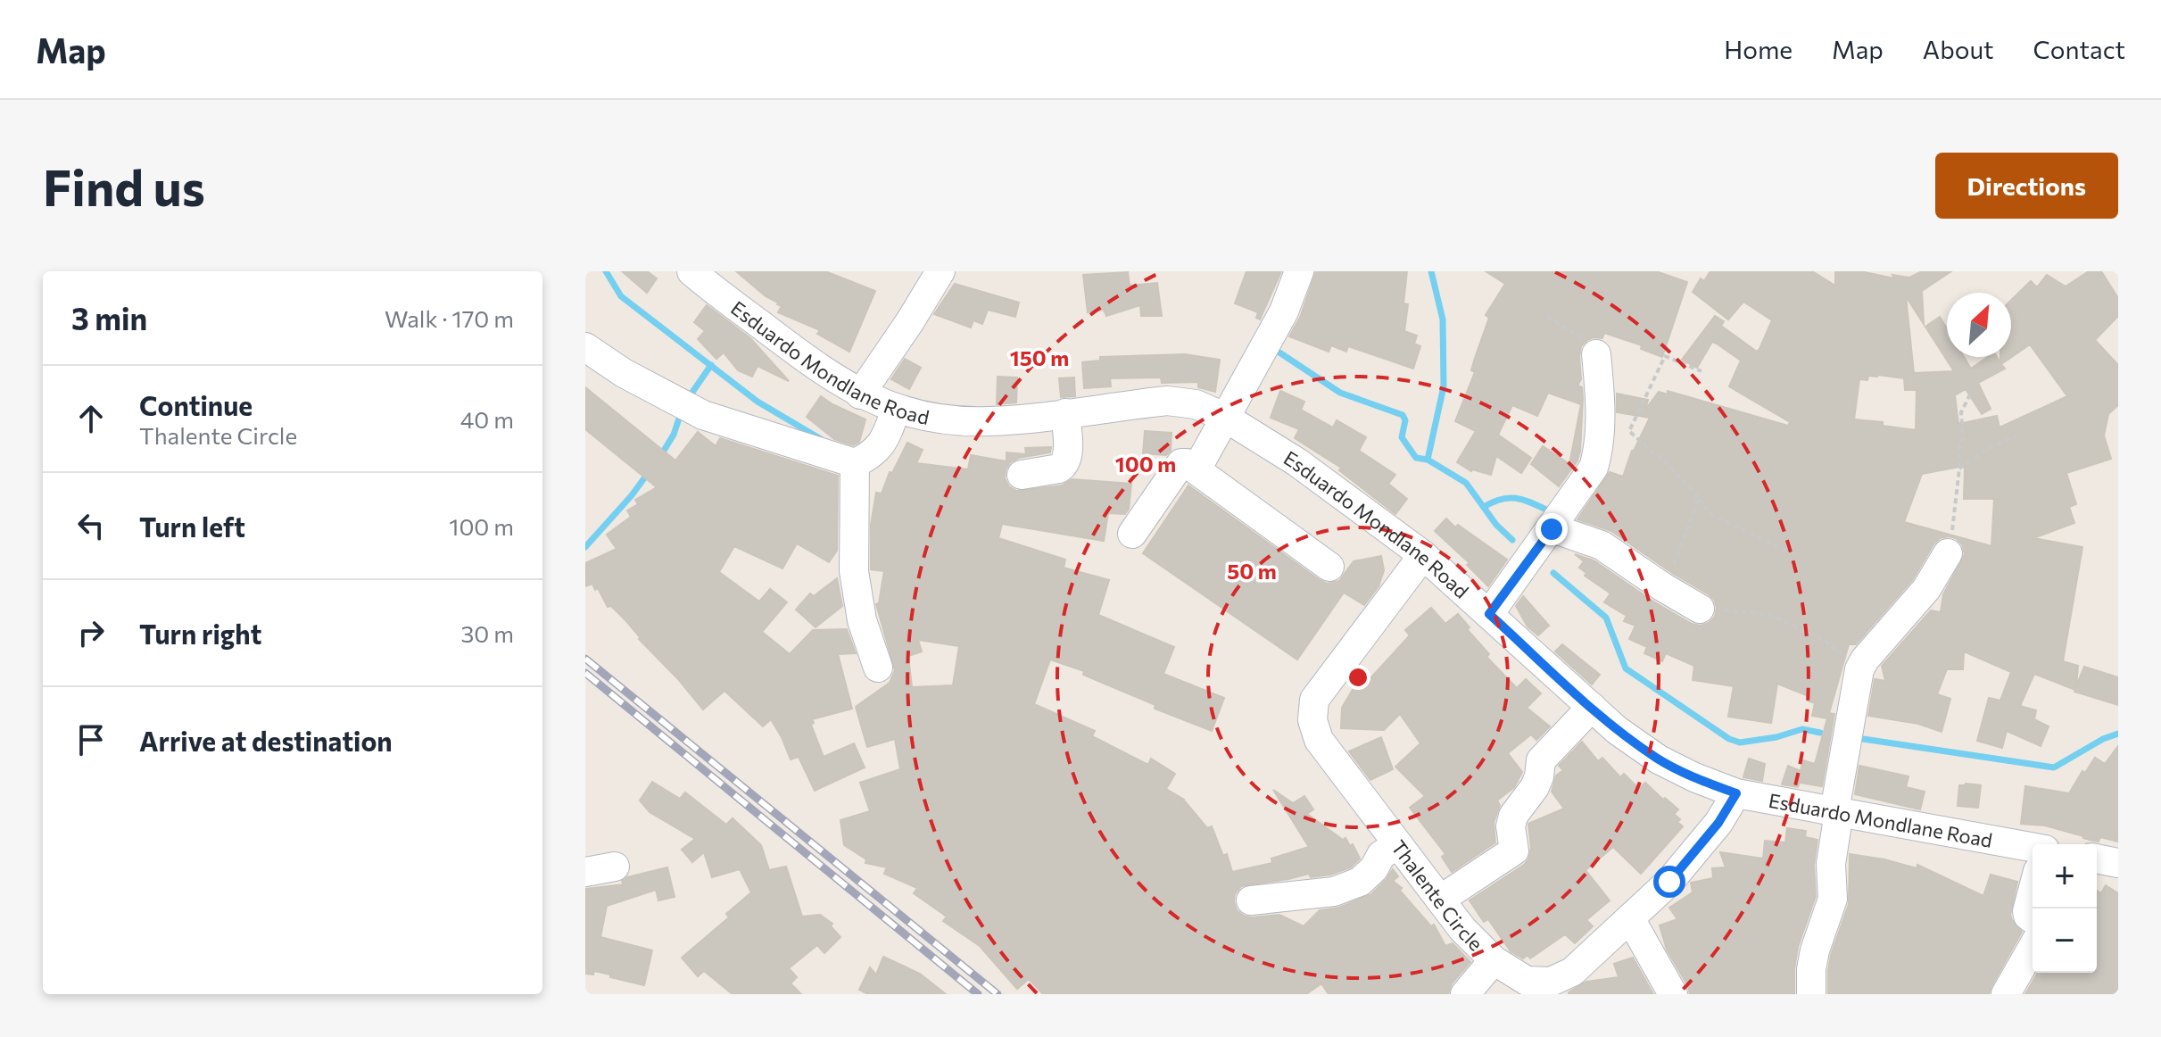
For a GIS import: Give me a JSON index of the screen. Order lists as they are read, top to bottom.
{
  "streets": {
    "street": ["Esduardo Mondlane Road", "Thalente Circle"]
  },
  "crossings": [
    ["Esduardo Mondlane Road", "Thalente Circle"]
  ],
  "north": "top right",
  "page": {
    "header": "Map",
    "nav": [
      "Home",
      "Map",
      "About",
      "Contact"
    ],
    "buttons": "Directions",
    "title": "Find us",
    "heading": ["3 min", "Walk · 170 m"],
    "list": [
      ["Continue", "Thalente Circle", "40 m"],
      ["Turn left", "100 m"],
      ["Turn right", "30 m"],
      "Arrive at destination"
    ],
    "map_buttons": ["+", "−"]
  },
  "rings": ["150 m", "100 m", "50 m"]
}
